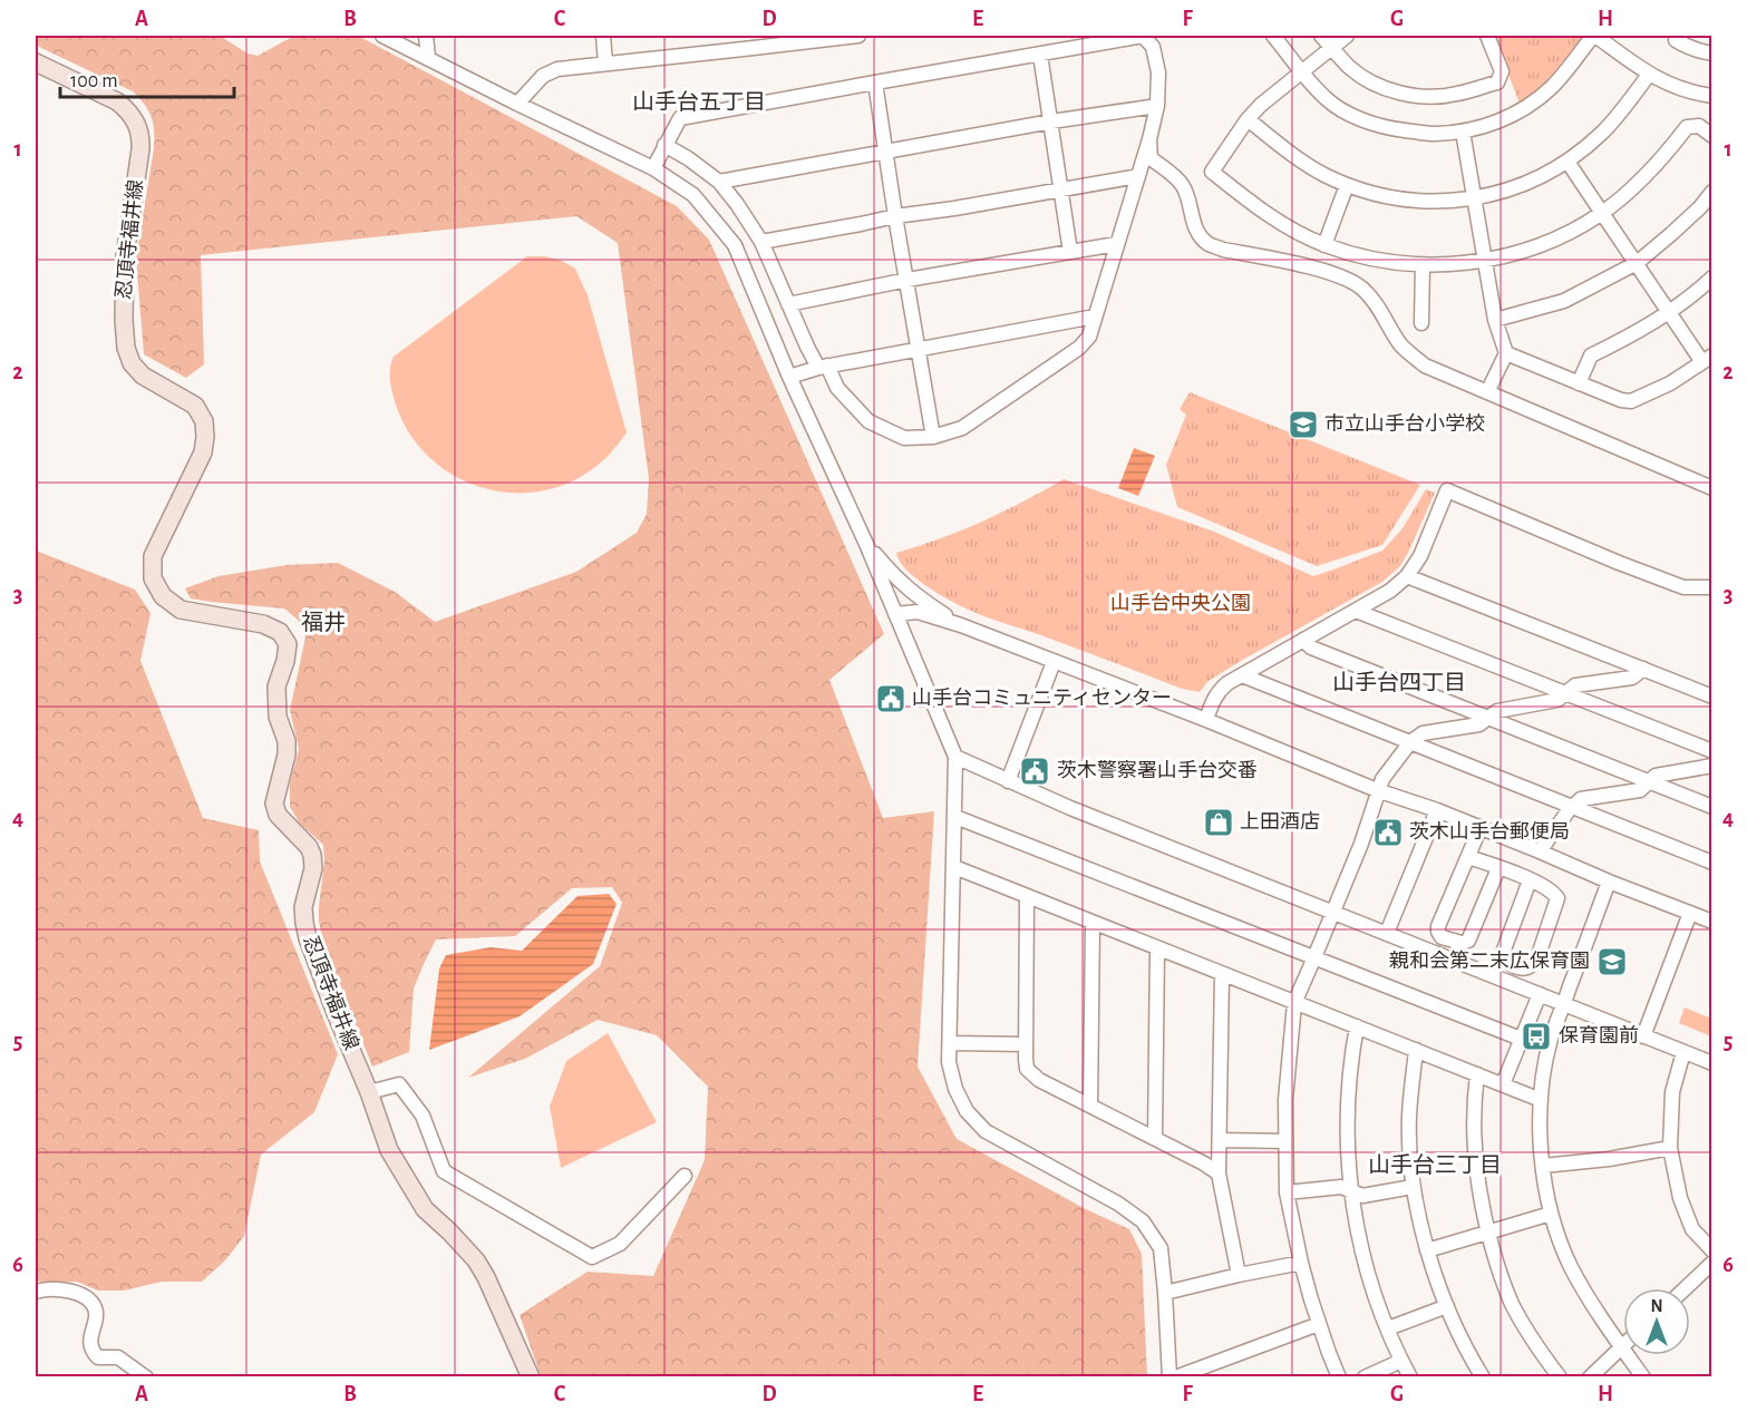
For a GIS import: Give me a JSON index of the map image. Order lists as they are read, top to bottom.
{
  "streets": {
    "main road": ["忍頂寺福井線"]
  },
  "districts": [
    "山手台五丁目",
    "福井",
    "山手台四丁目",
    "山手台三丁目"
  ],
  "parks": ["山手台中央公園"],
  "places": {
    "school or university": ["市立山手台小学校", "親和会第二末広保育園"],
    "public building": ["山手台コミュニティセンター", "茨木警察署山手台交番", "茨木山手台郵便局"],
    "shop": ["上田酒店"],
    "bus stop": ["保育園前"]
  },
  "scale_bar": "100 m",
  "north": "top",
  "grid": {
    "columns": [
      "A",
      "B",
      "C",
      "D",
      "E",
      "F",
      "G",
      "H"
    ],
    "rows": [
      "1",
      "2",
      "3",
      "4",
      "5",
      "6"
    ]
  }
}
